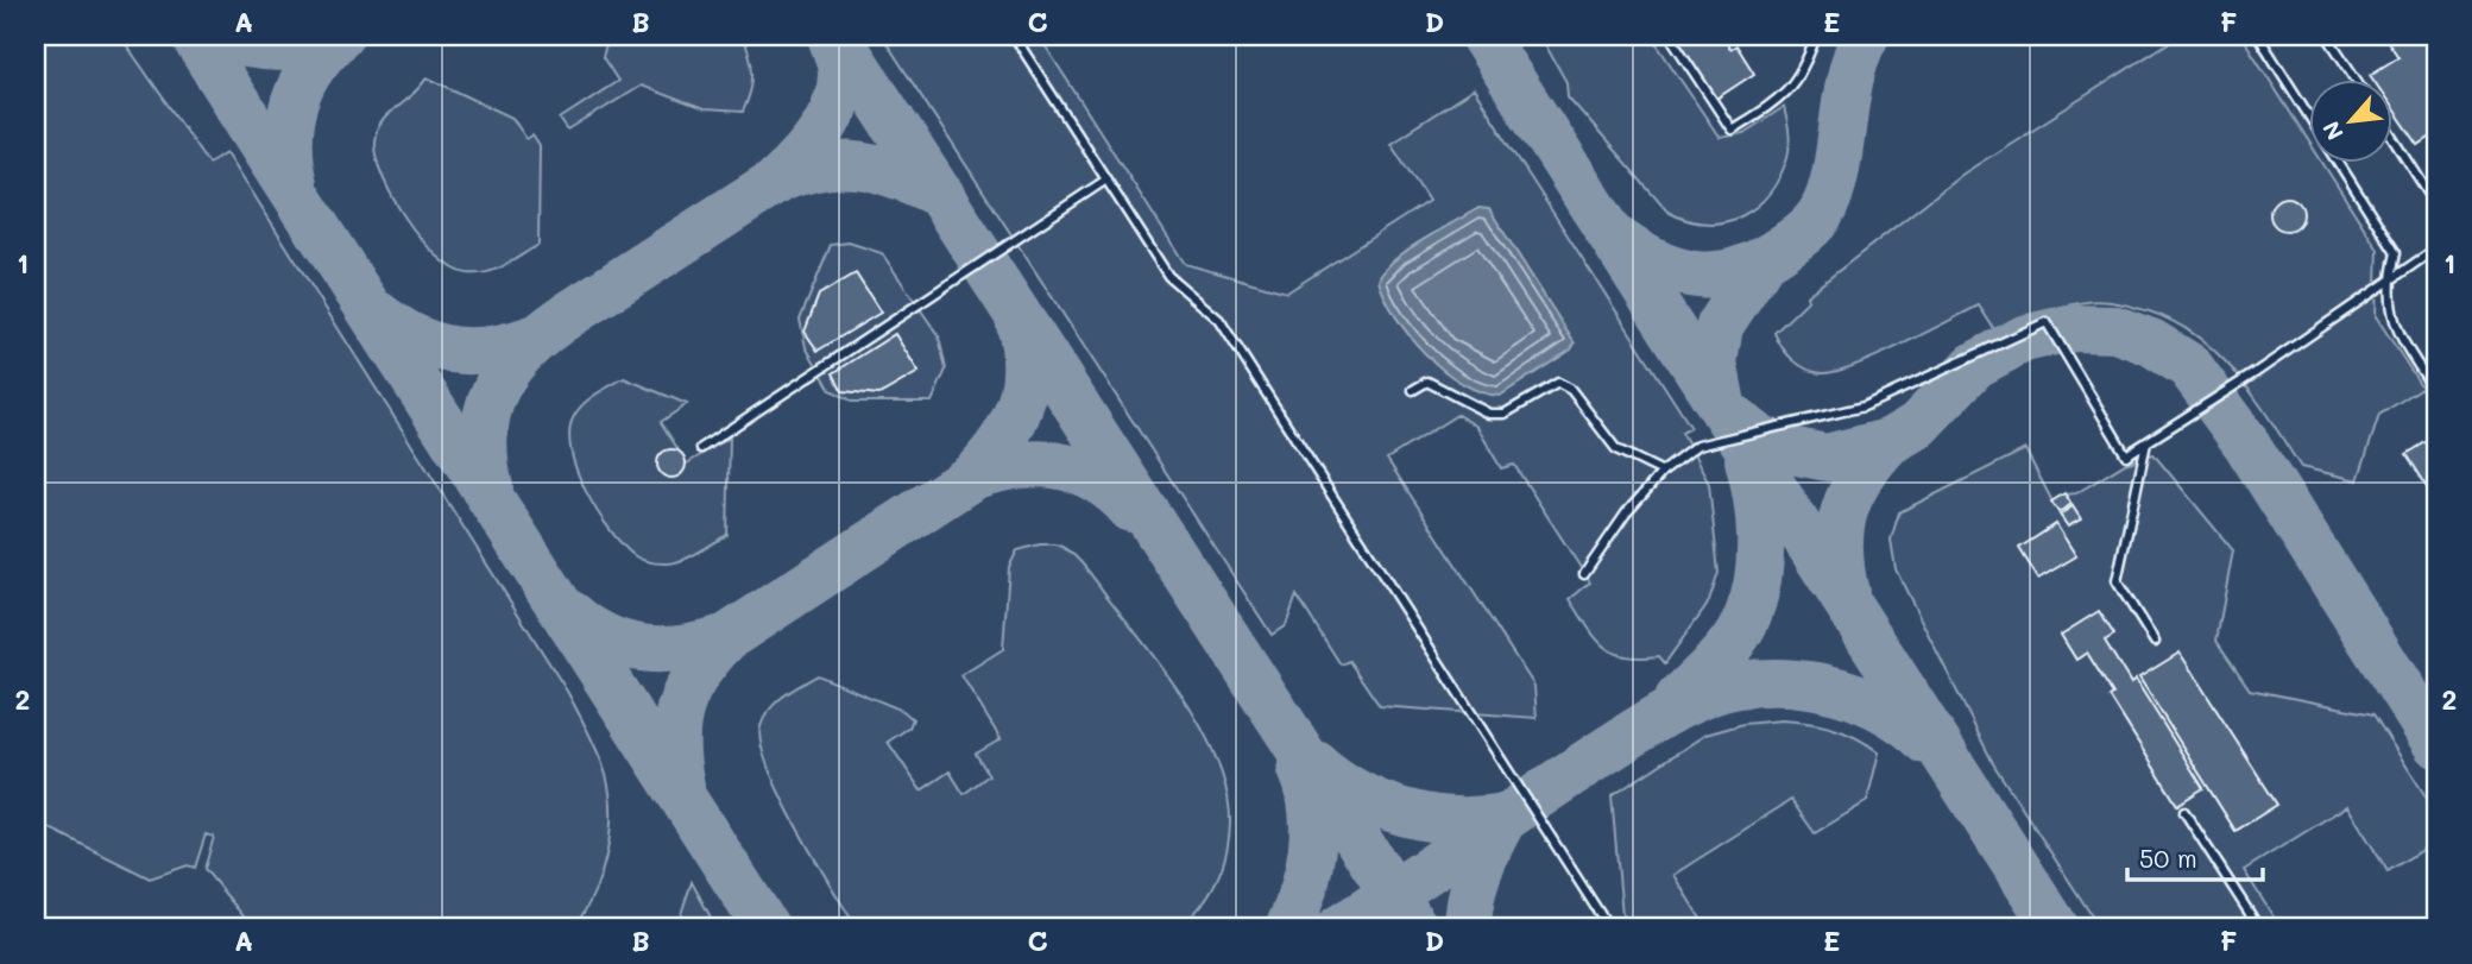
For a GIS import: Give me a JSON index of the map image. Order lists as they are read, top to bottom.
{
  "scale_bar": "50 m",
  "north": "bottom left",
  "grid": {
    "columns": [
      "A",
      "B",
      "C",
      "D",
      "E",
      "F"
    ],
    "rows": ["1", "2"]
  }
}
